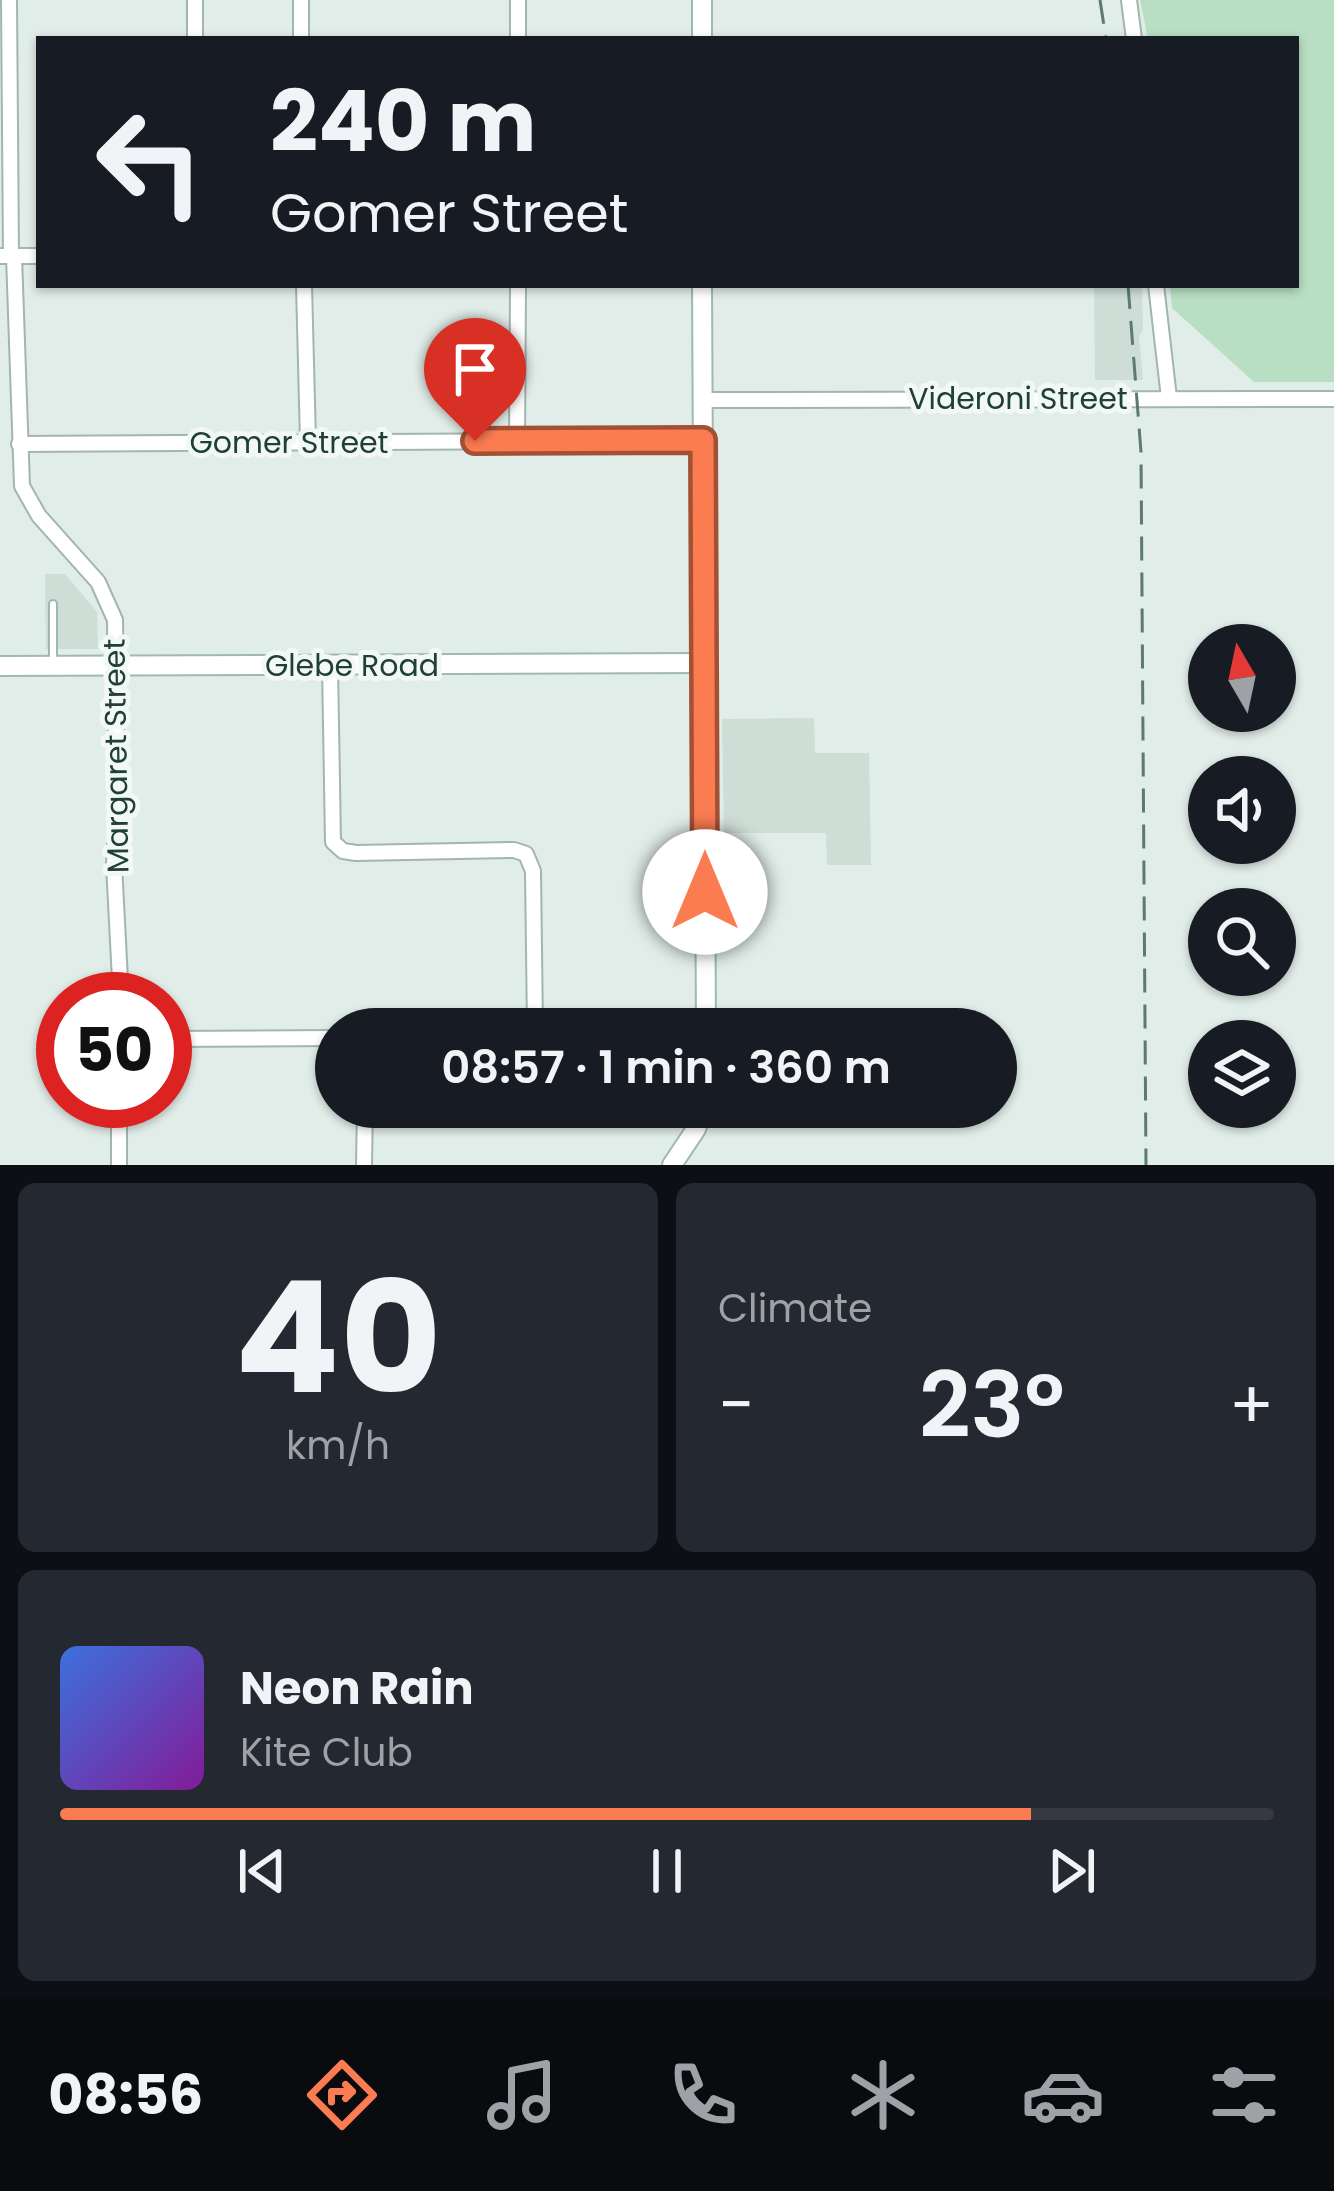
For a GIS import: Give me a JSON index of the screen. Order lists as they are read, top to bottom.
{
  "streets": {
    "main road": ["Glebe Road"],
    "street": ["Videroni Street", "Gomer Street", "Margaret Street"]
  },
  "crossings": [
    ["Gomer Street", "Margaret Street"],
    ["Glebe Road", "Margaret Street"]
  ],
  "north": "top",
  "page": {
    "turn": ["240 m", "Gomer Street"],
    "limit": "50",
    "trip": "08:57 · 1 min · 360 m",
    "tile": [
      ["40", "km/h"],
      "Climate"
    ],
    "heat": ["−", "23°", "+"],
    "song": ["Neon Rain", "Kite Club"],
    "tabs": "08:56"
  }
}
